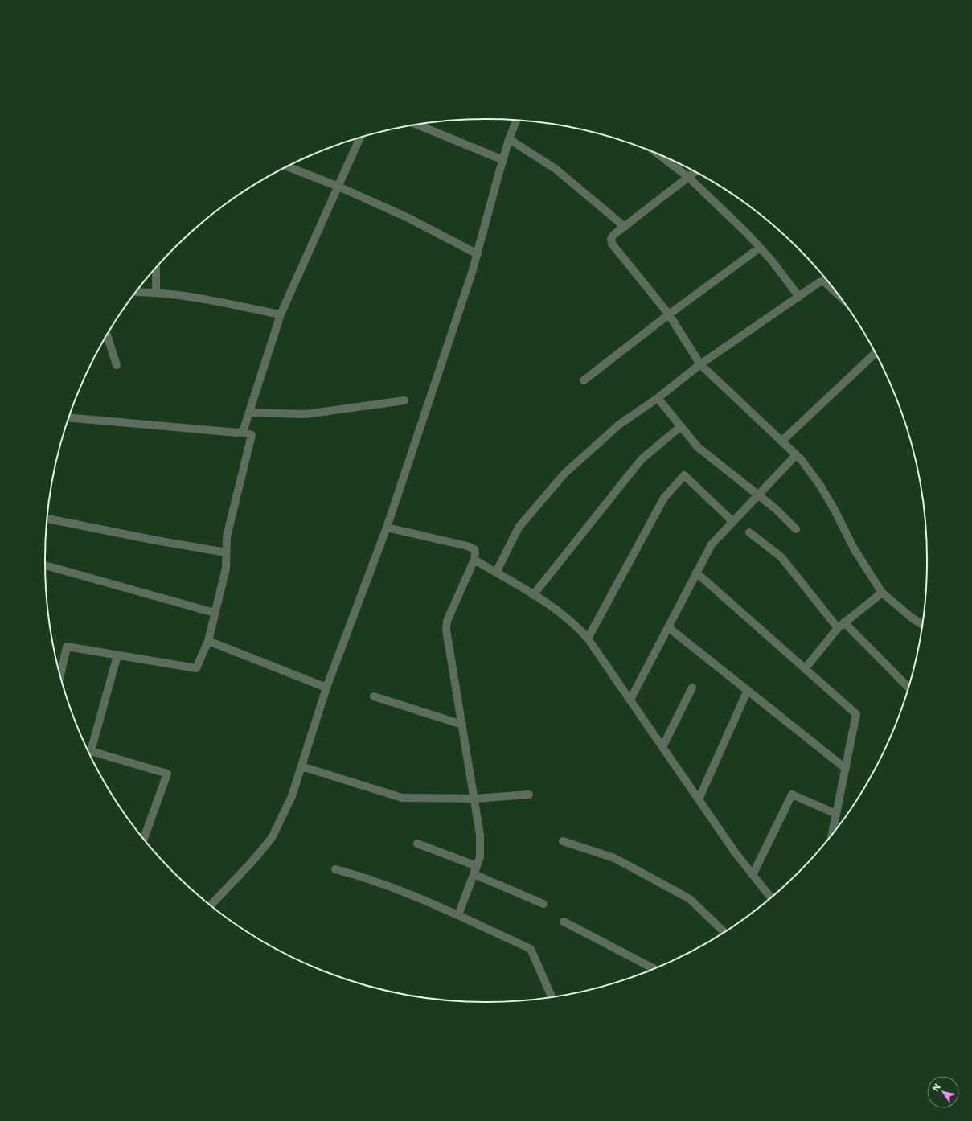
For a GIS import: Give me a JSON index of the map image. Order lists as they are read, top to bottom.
{
  "north": "top left"
}
